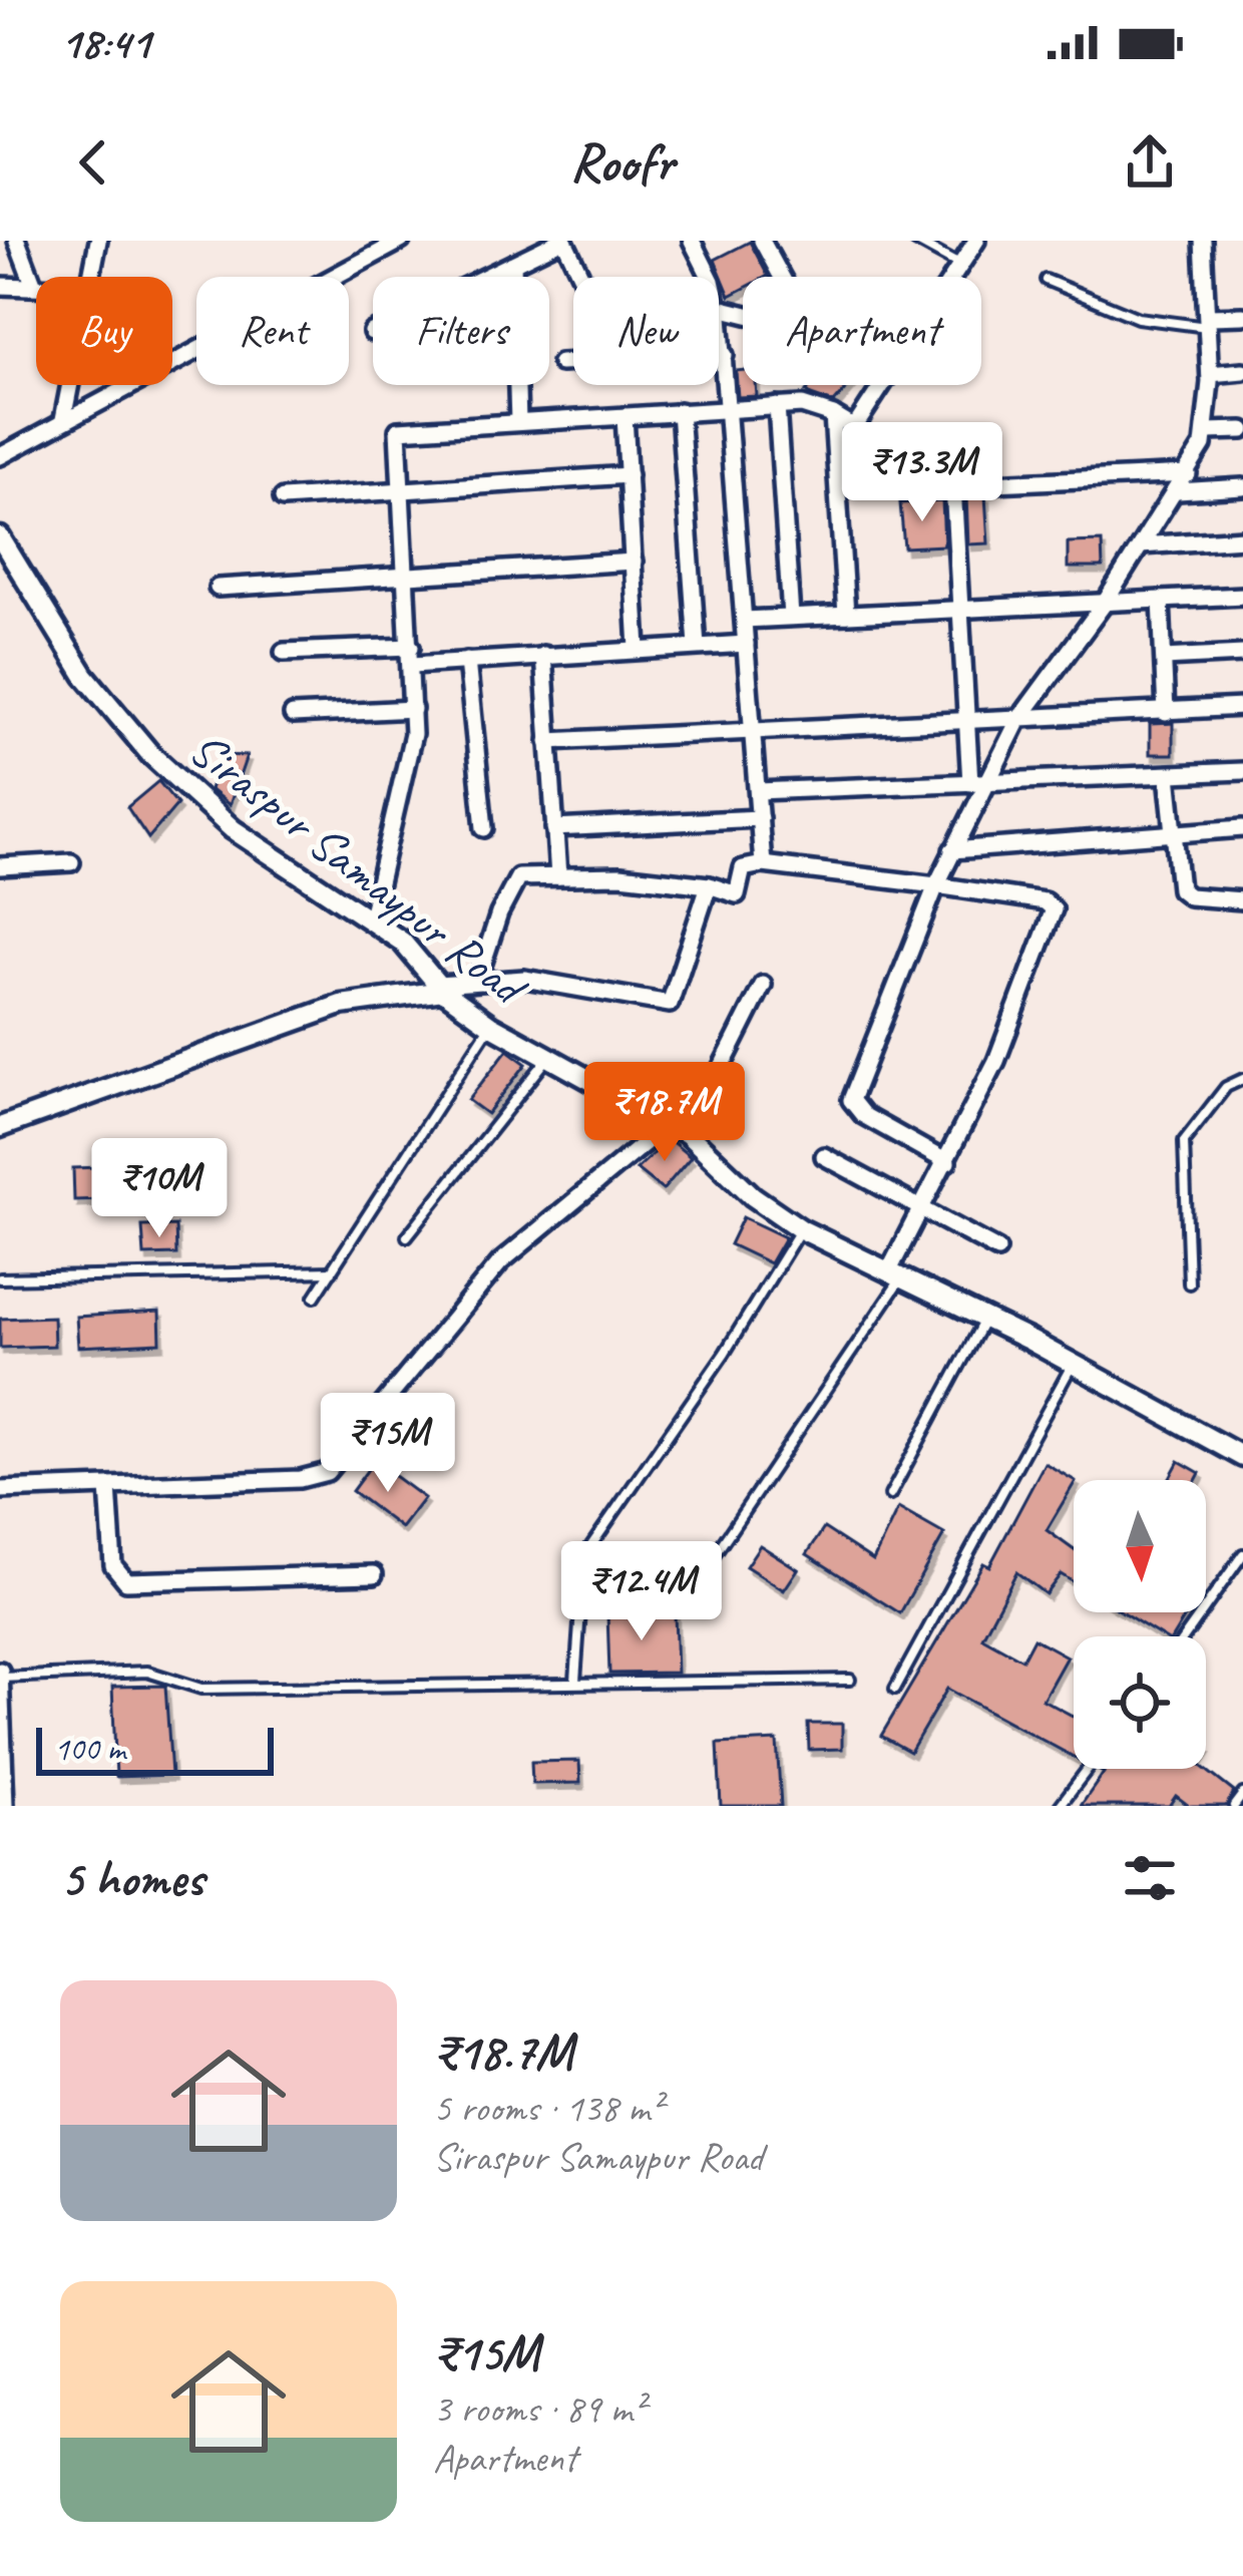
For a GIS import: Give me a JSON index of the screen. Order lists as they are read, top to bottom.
{
  "streets": {
    "street": ["Siraspur Samaypur Road"]
  },
  "scale_bar": "100 m",
  "north": "bottom",
  "page": {
    "status": "18:41",
    "header": "Roofr",
    "chip": [
      "Buy",
      "Rent",
      "Filters",
      "New",
      "Apartment"
    ],
    "price": [
      "₹13.3M",
      "₹18.7M",
      "₹10M",
      "₹15M",
      "₹12.4M"
    ],
    "scale": "100 m",
    "heading": "5 homes",
    "list": [
      {
        "name": "₹18.7M",
        "note": "5 rooms · 138 m² · Siraspur Samaypur Road"
      },
      {
        "name": "₹15M",
        "note": "3 rooms · 89 m² · Apartment"
      }
    ]
  }
}
